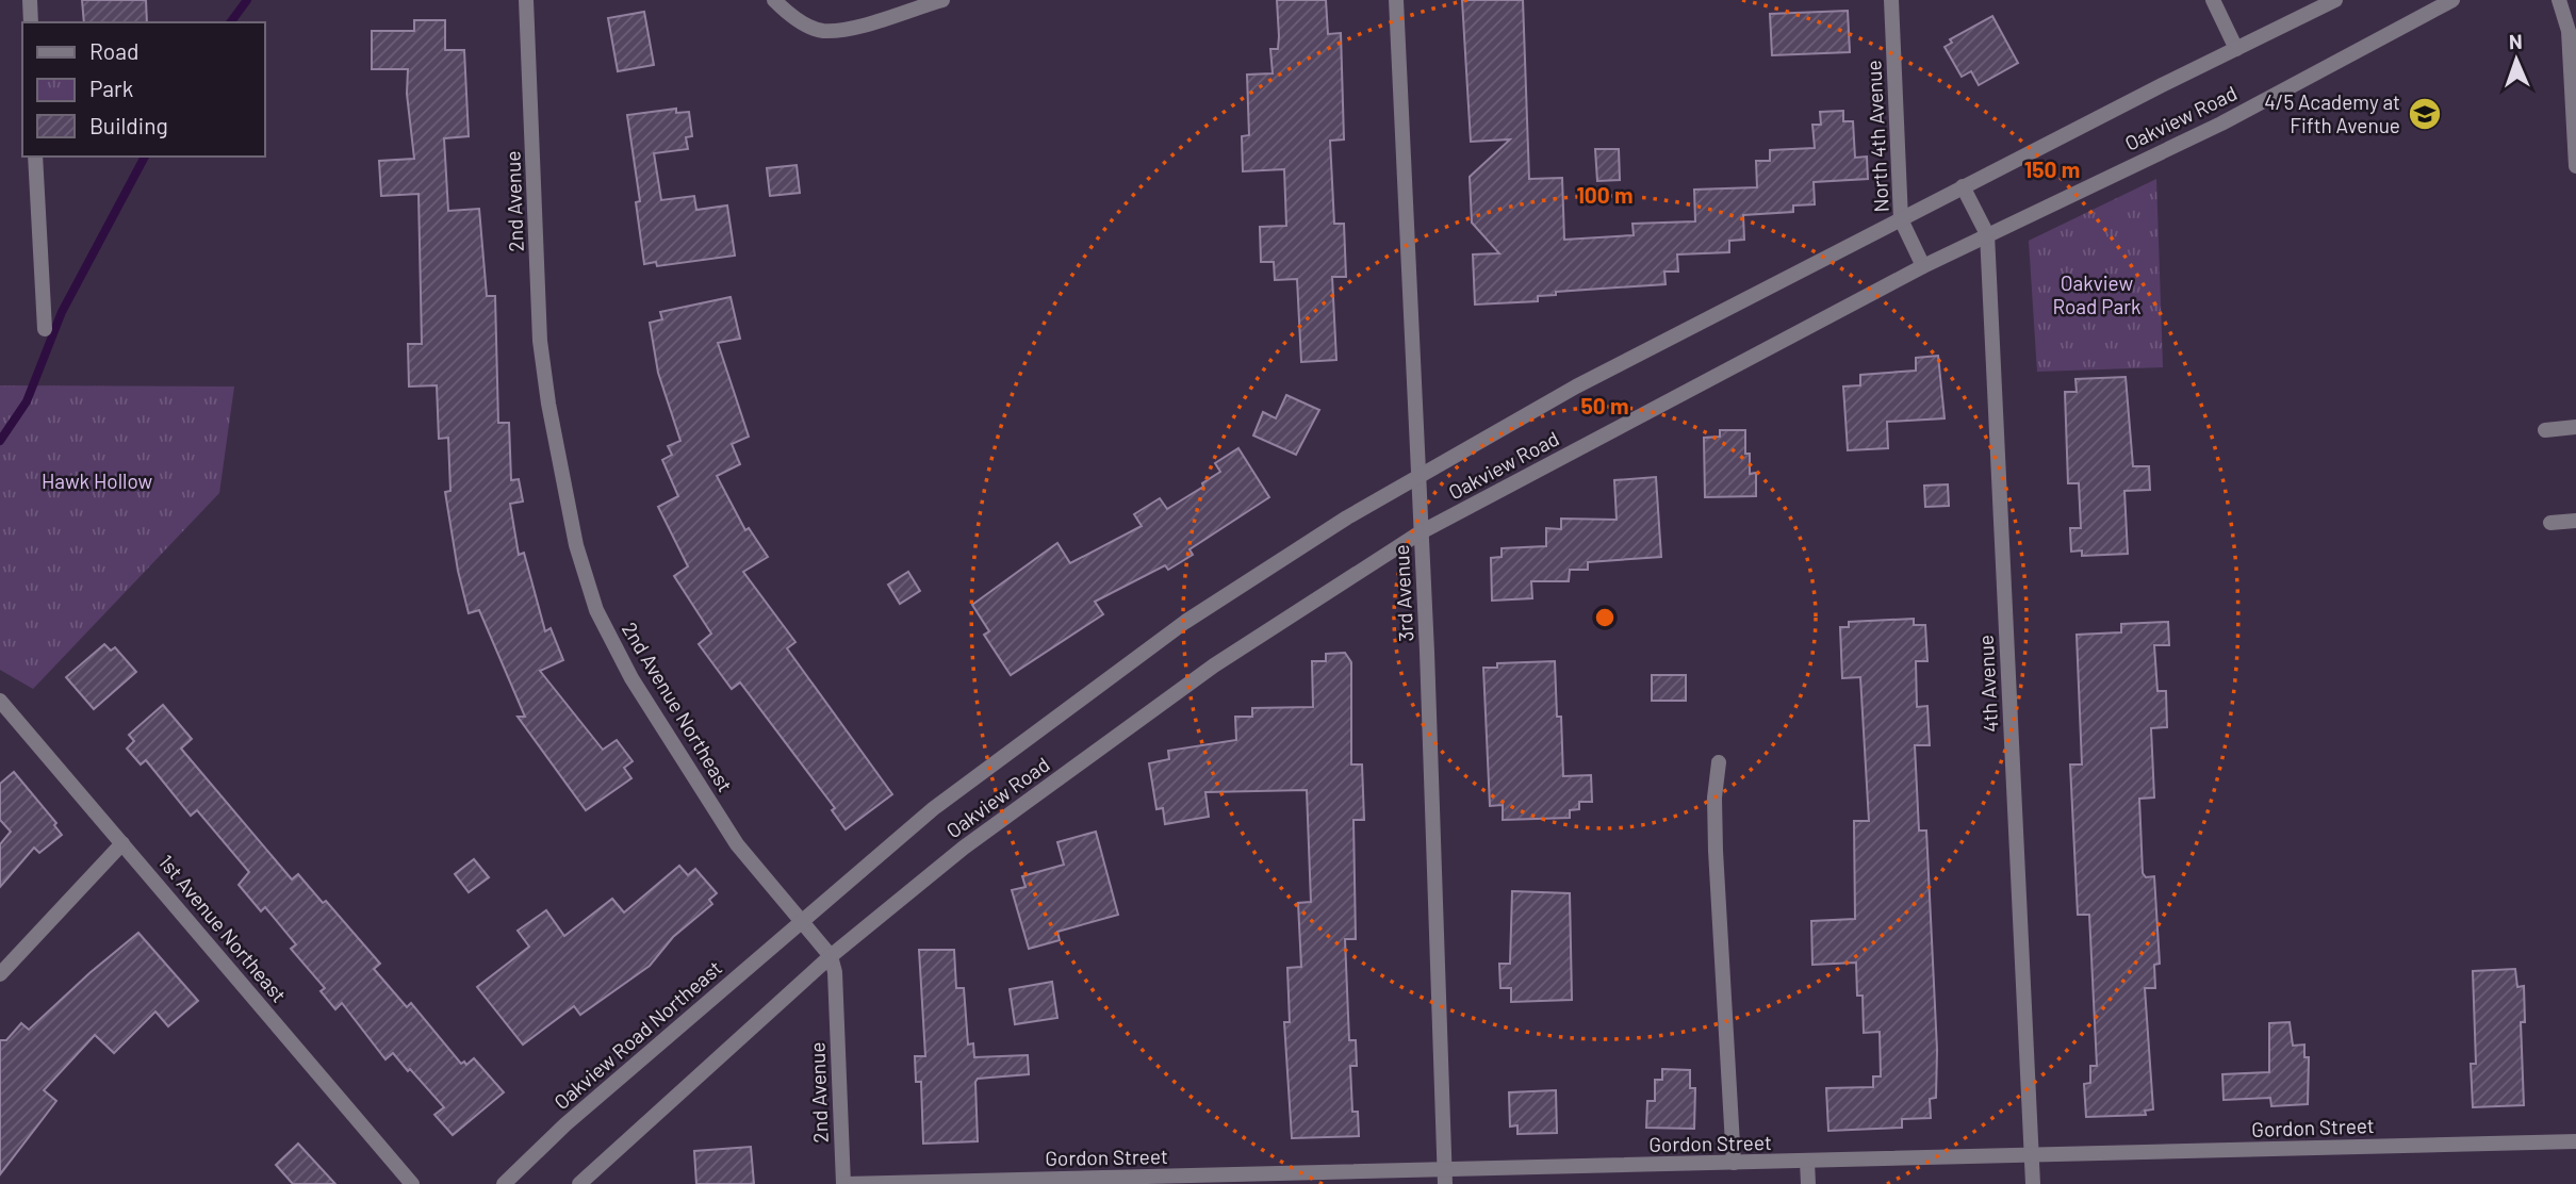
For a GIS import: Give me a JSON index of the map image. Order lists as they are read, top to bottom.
{
  "streets": {
    "street": [
      "Oakview Road",
      "North 4th Avenue",
      "2nd Avenue",
      "3rd Avenue",
      "4th Avenue",
      "2nd Avenue Northeast",
      "1st Avenue Northeast",
      "Oakview Road Northeast",
      "Gordon Street"
    ]
  },
  "crossings": [
    ["Oakview Road", "North 4th Avenue"],
    ["Oakview Road", "2nd Avenue"],
    ["Oakview Road", "3rd Avenue"],
    ["Oakview Road", "4th Avenue"],
    ["Oakview Road", "2nd Avenue Northeast"],
    ["Oakview Road", "Oakview Road Northeast"],
    ["2nd Avenue", "2nd Avenue Northeast"],
    ["2nd Avenue", "Gordon Street"],
    ["3rd Avenue", "Gordon Street"],
    ["4th Avenue", "Gordon Street"],
    ["2nd Avenue Northeast", "Oakview Road Northeast"]
  ],
  "parks": ["Oakview Road Park", "Hawk Hollow"],
  "places": {
    "school or university": ["4/5 Academy at Fifth Avenue"]
  },
  "legend": ["Road", "Park", "Building"],
  "north": "top",
  "rings": ["150 m", "100 m", "50 m"]
}
